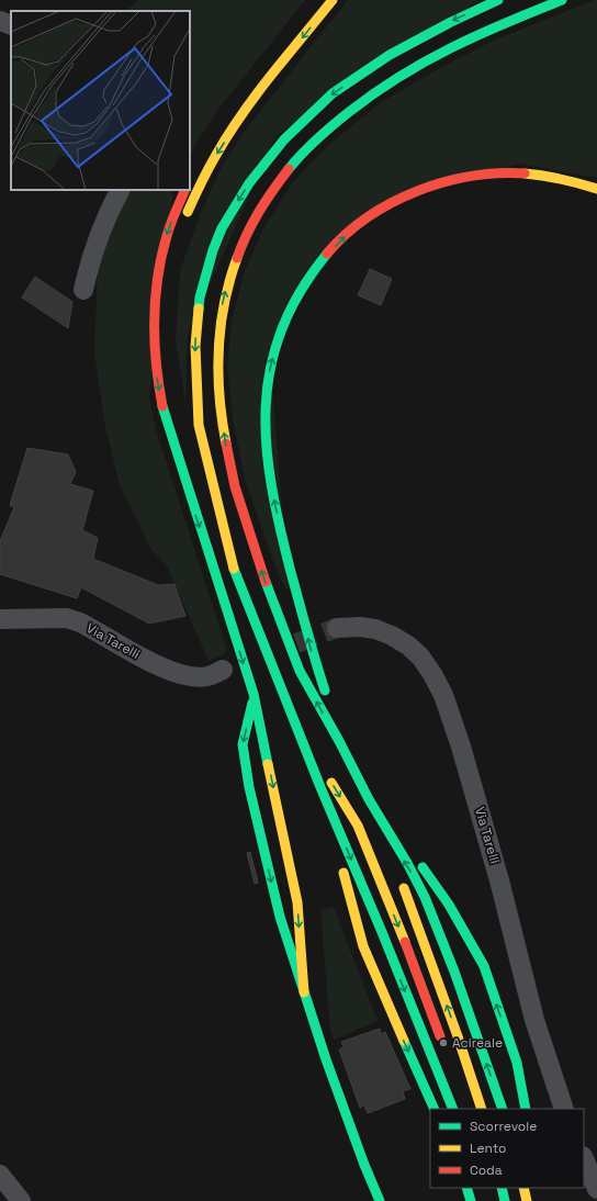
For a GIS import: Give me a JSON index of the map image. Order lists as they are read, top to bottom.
{
  "streets": {
    "street": ["Via Tarelli"]
  },
  "places": ["Acireale"],
  "legend": ["Scorrevole", "Lento", "Coda"]
}
